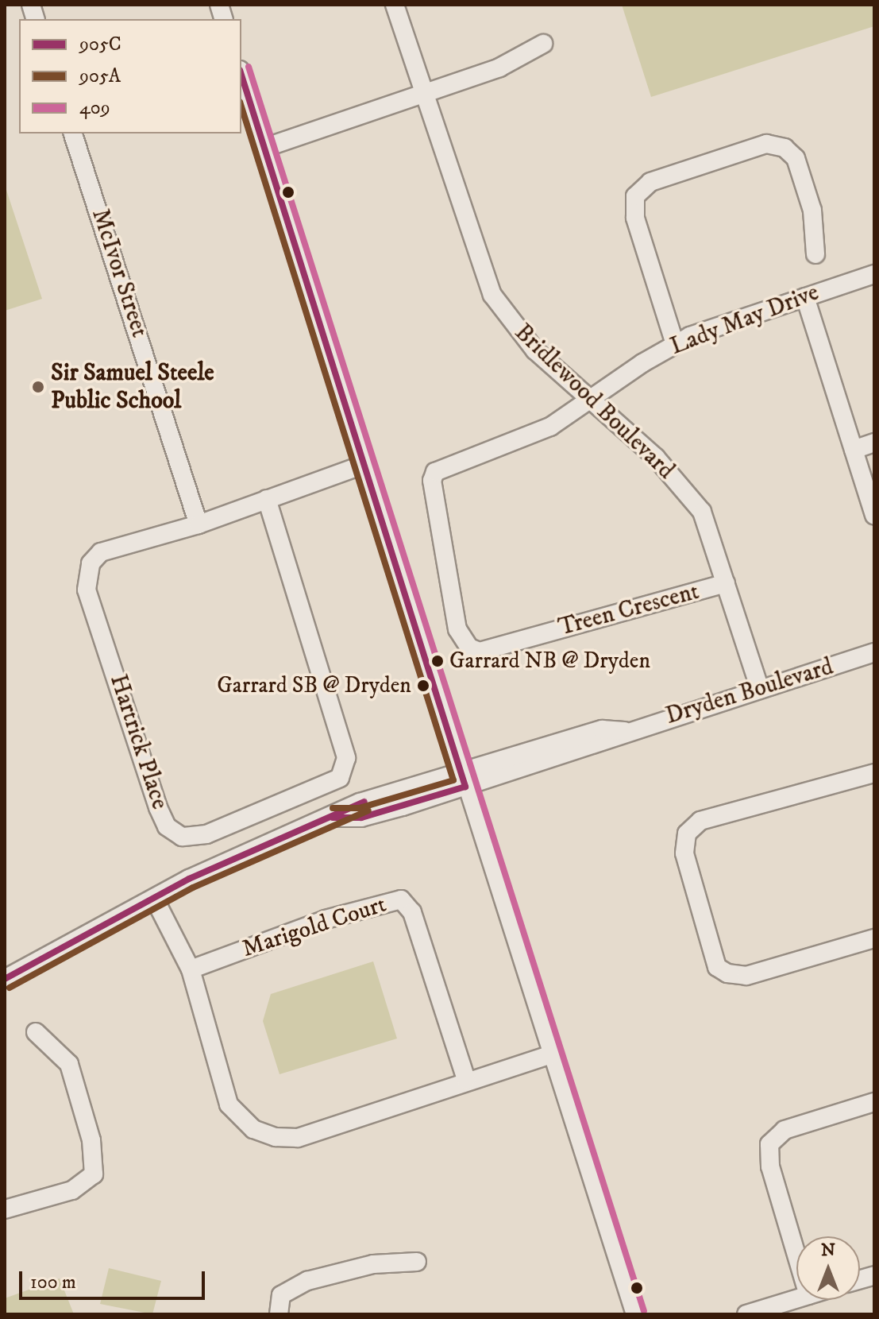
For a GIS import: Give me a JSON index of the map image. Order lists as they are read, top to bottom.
{
  "streets": {
    "street": [
      "McIvor Street",
      "Lady May Drive",
      "Bridlewood Boulevard",
      "Treen Crescent",
      "Dryden Boulevard",
      "Hartrick Place",
      "Marigold Court"
    ]
  },
  "crossings": [
    ["McIvor Street", "Hartrick Place"],
    ["Lady May Drive", "Bridlewood Boulevard"],
    ["Lady May Drive", "Treen Crescent"],
    ["Bridlewood Boulevard", "Treen Crescent"],
    ["Bridlewood Boulevard", "Dryden Boulevard"]
  ],
  "places": ["Sir Samuel Steele Public School", "Garrard NB @ Dryden", "Garrard SB @ Dryden"],
  "lines": ["transit line 409", "transit line 905C", "transit line 905A"],
  "legend": ["905C", "905A", "409"],
  "scale_bar": "100 m",
  "north": "top"
}
